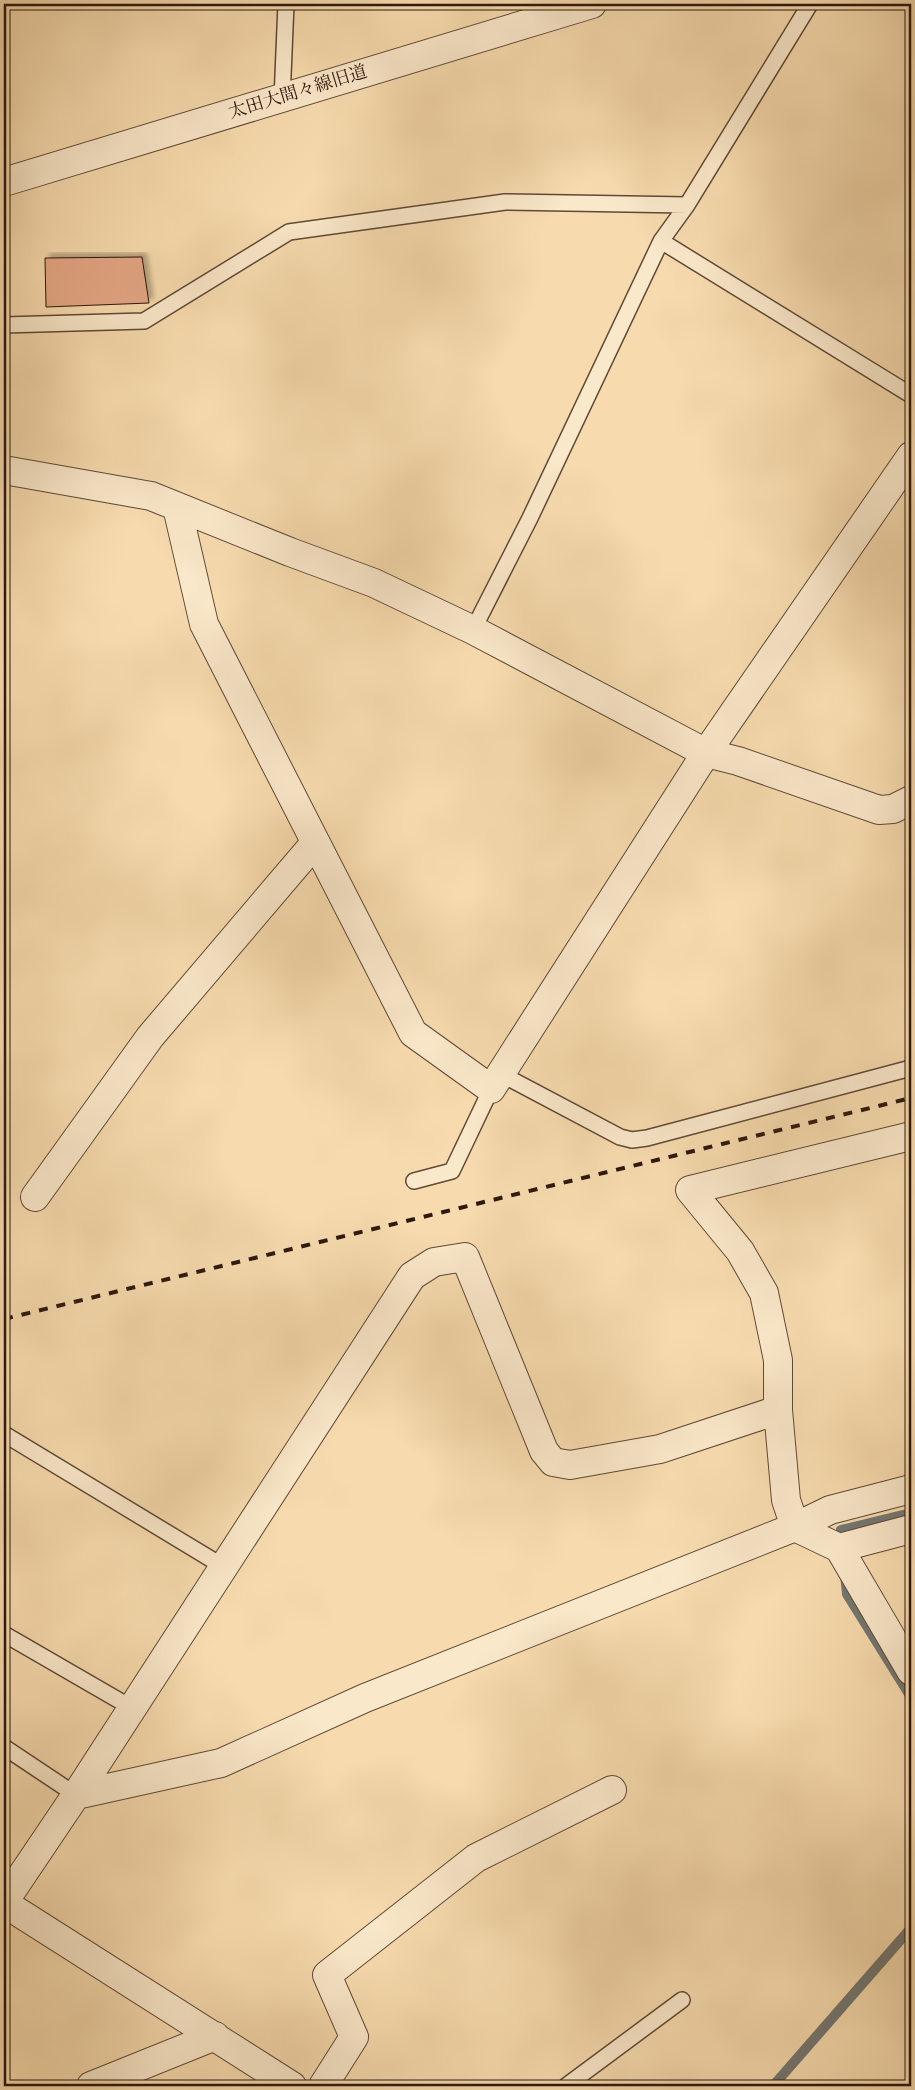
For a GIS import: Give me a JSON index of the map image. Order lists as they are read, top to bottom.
{
  "streets": {
    "street": ["太田大間々線旧道"]
  }
}
